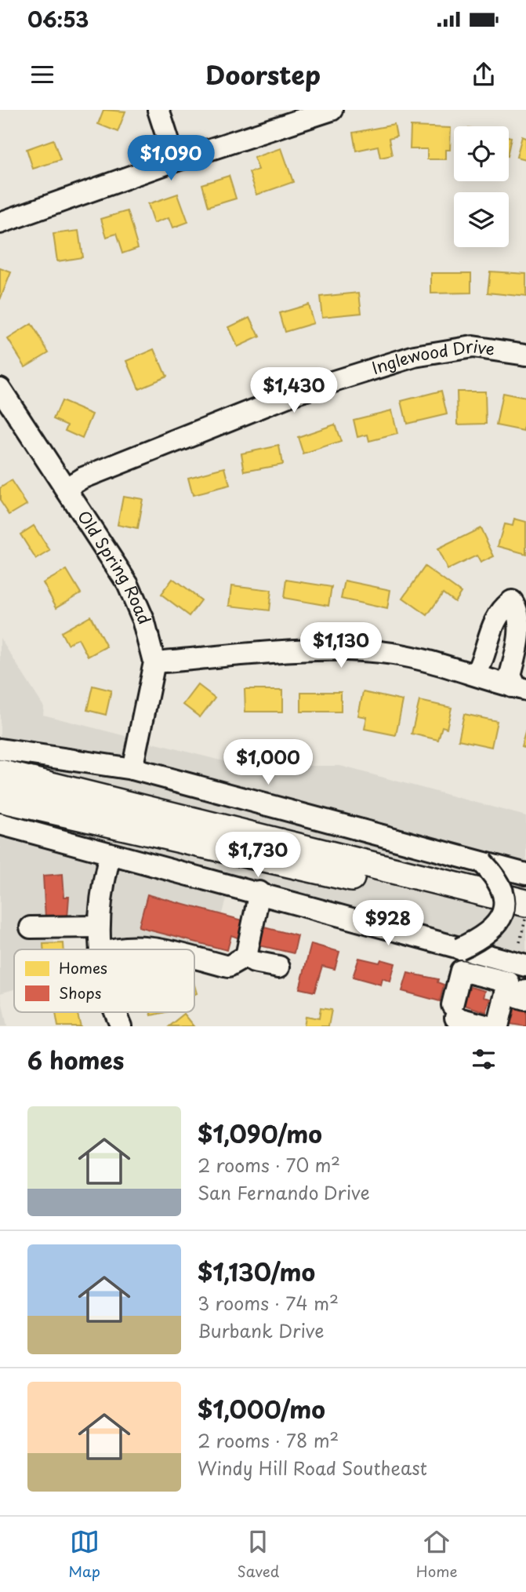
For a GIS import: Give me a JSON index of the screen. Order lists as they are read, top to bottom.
{
  "streets": {
    "street": ["Inglewood Drive", "Old Spring Road"]
  },
  "crossings": [
    ["Inglewood Drive", "Old Spring Road"]
  ],
  "legend": ["Homes", "Shops"],
  "page": {
    "status": "06:53",
    "header": "Doorstep",
    "price": [
      "$1,090",
      "$1,430",
      "$1,130",
      "$1,000",
      "$1,730",
      "$928"
    ],
    "heading": "6 homes",
    "list": [
      {
        "name": "$1,090/mo",
        "note": "2 rooms · 70 m² · San Fernando Drive"
      },
      {
        "name": "$1,130/mo",
        "note": "3 rooms · 74 m² · Burbank Drive"
      },
      {
        "name": "$1,000/mo",
        "note": "2 rooms · 78 m² · Windy Hill Road Southeast"
      }
    ],
    "tabs": ["Map", "Saved", "Home"]
  }
}
